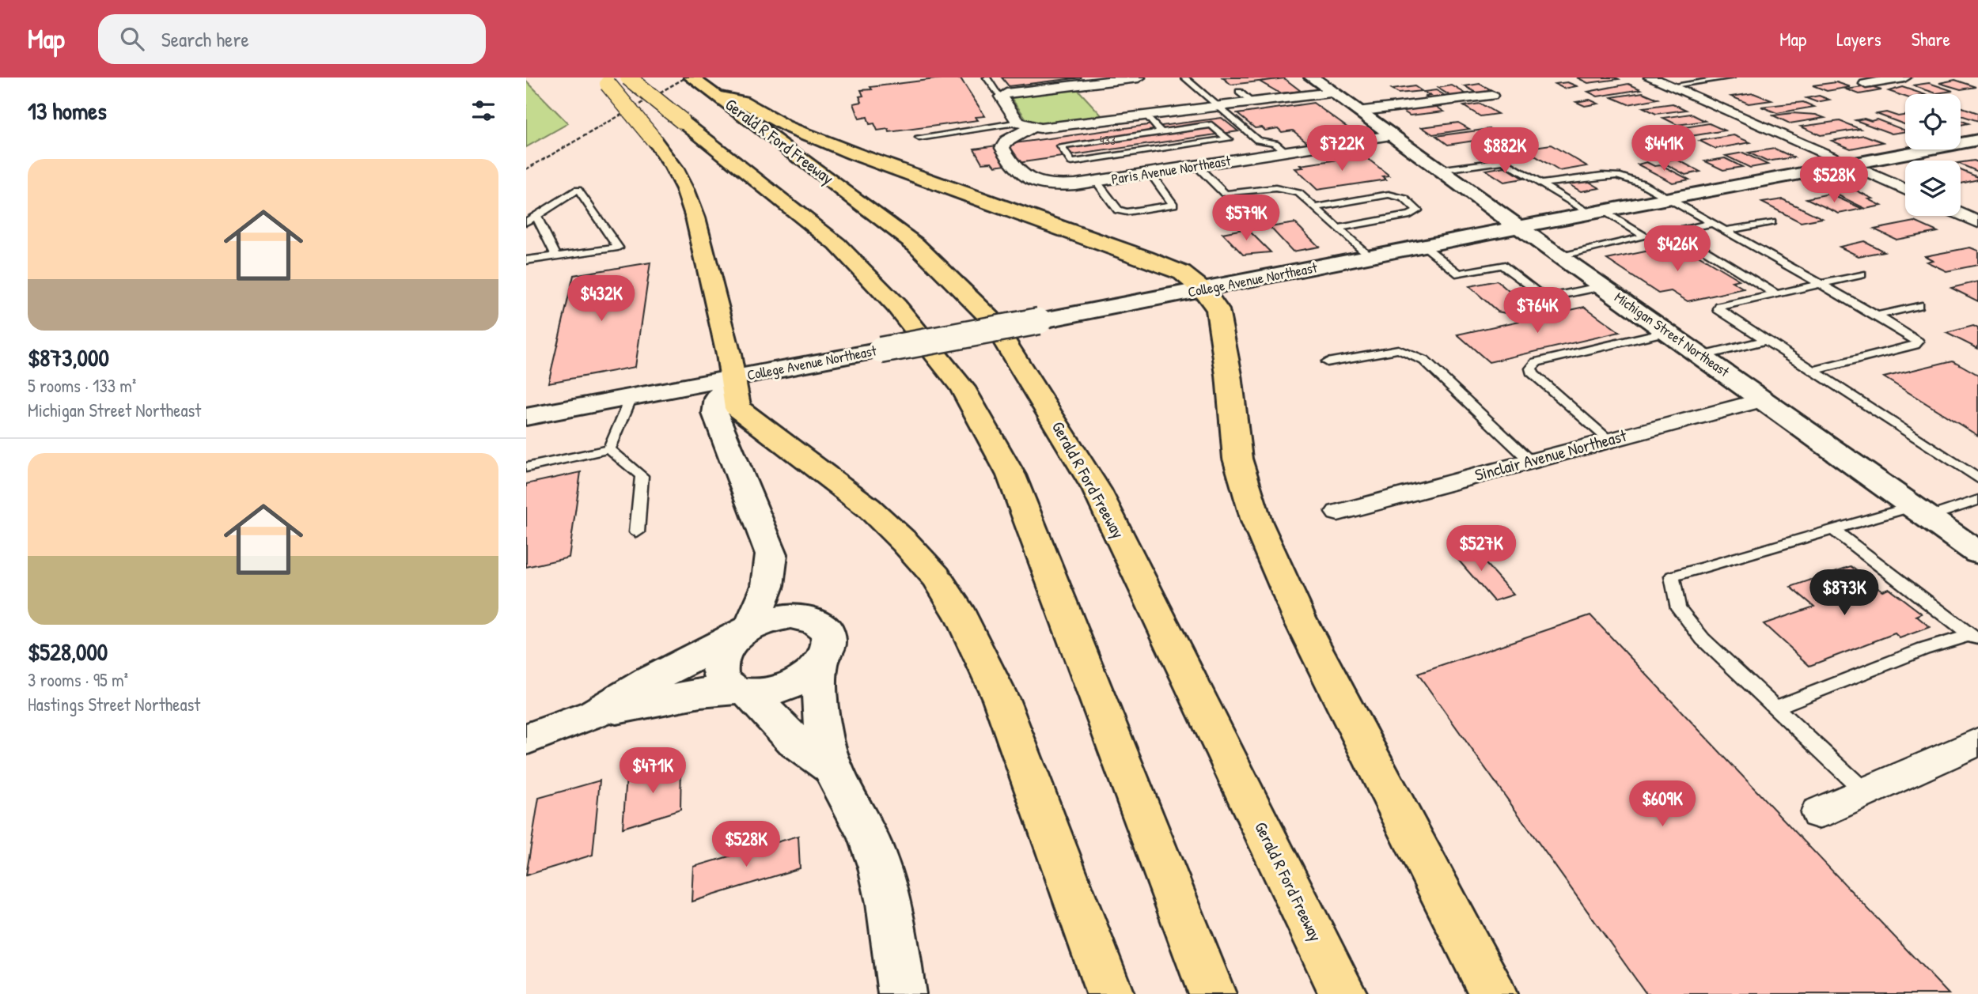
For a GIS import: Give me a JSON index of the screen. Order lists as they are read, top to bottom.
{
  "streets": {
    "highway": ["Gerald R Ford Freeway"],
    "main road": ["College Avenue Northeast", "Michigan Street Northeast"],
    "street": ["Paris Avenue Northeast", "Sinclair Avenue Northeast"]
  },
  "crossings": [
    ["Paris Avenue Northeast", "Michigan Street Northeast"],
    ["College Avenue Northeast", "Michigan Street Northeast"],
    ["Michigan Street Northeast", "Sinclair Avenue Northeast"]
  ],
  "house_numbers": ["433"],
  "page": {
    "header": "Map",
    "search": "Search here",
    "nav": ["Map", "Layers", "Share"],
    "heading": "13 homes",
    "price": [
      "$722K",
      "$441K",
      "$882K",
      "$528K",
      "$579K",
      "$426K",
      "$432K",
      "$764K",
      "$527K",
      "$873K",
      "$471K",
      "$609K",
      "$528K"
    ],
    "list": [
      {
        "name": "$873,000",
        "note": "5 rooms · 133 m² · Michigan Street Northeast"
      },
      {
        "name": "$528,000",
        "note": "3 rooms · 95 m² · Hastings Street Northeast"
      }
    ]
  }
}
